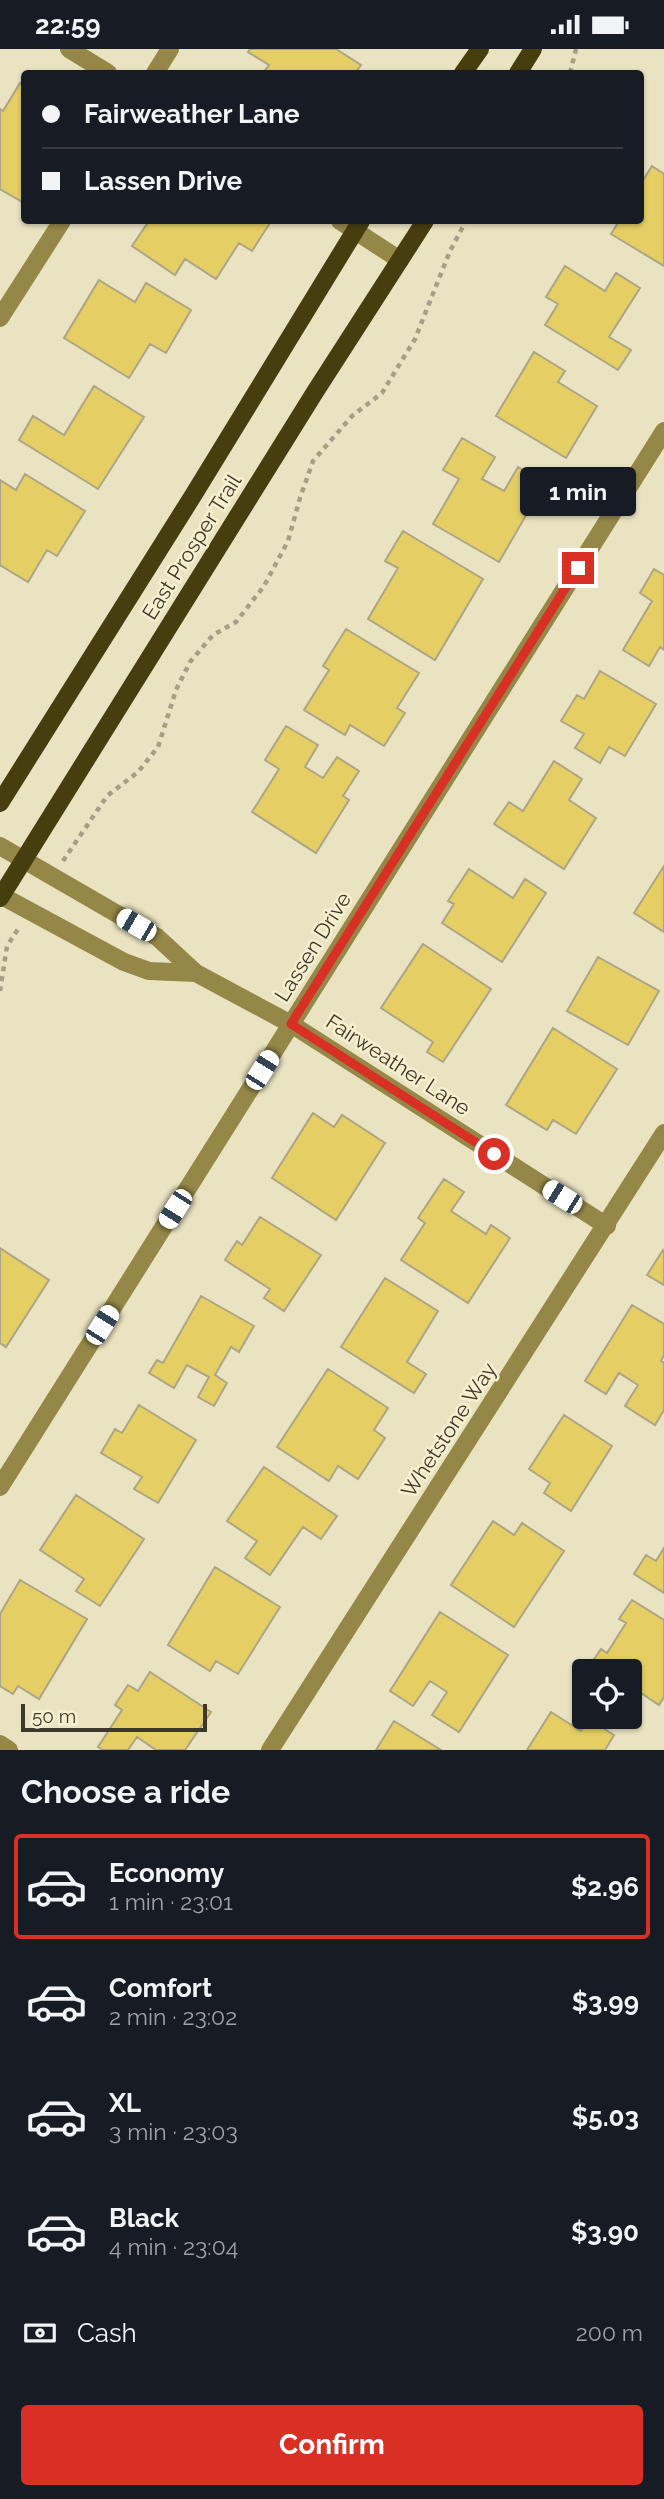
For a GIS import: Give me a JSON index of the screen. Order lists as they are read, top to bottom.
{
  "streets": {
    "main road": ["East Prosper Trail"],
    "street": ["Lassen Drive", "Fairweather Lane", "Whetstone Way"]
  },
  "crossings": [
    ["East Prosper Trail", "Fairweather Lane"],
    ["Lassen Drive", "Fairweather Lane"],
    ["Fairweather Lane", "Whetstone Way"]
  ],
  "scale_bar": "50 m",
  "page": {
    "status": "22:59",
    "banner": ["Fairweather Lane", "Lassen Drive"],
    "bubble": "1 min",
    "scale": "50 m",
    "heading": "Choose a ride",
    "list": [
      {
        "name": "Economy",
        "note": "1 min · 23:01",
        "value": "$2.96"
      },
      {
        "name": "Comfort",
        "note": "2 min · 23:02",
        "value": "$3.99"
      },
      {
        "name": "XL",
        "note": "3 min · 23:03",
        "value": "$5.03"
      },
      {
        "name": "Black",
        "note": "4 min · 23:04",
        "value": "$3.90"
      }
    ],
    "pay": ["Cash", "200 m"],
    "buttons": "Confirm"
  }
}
